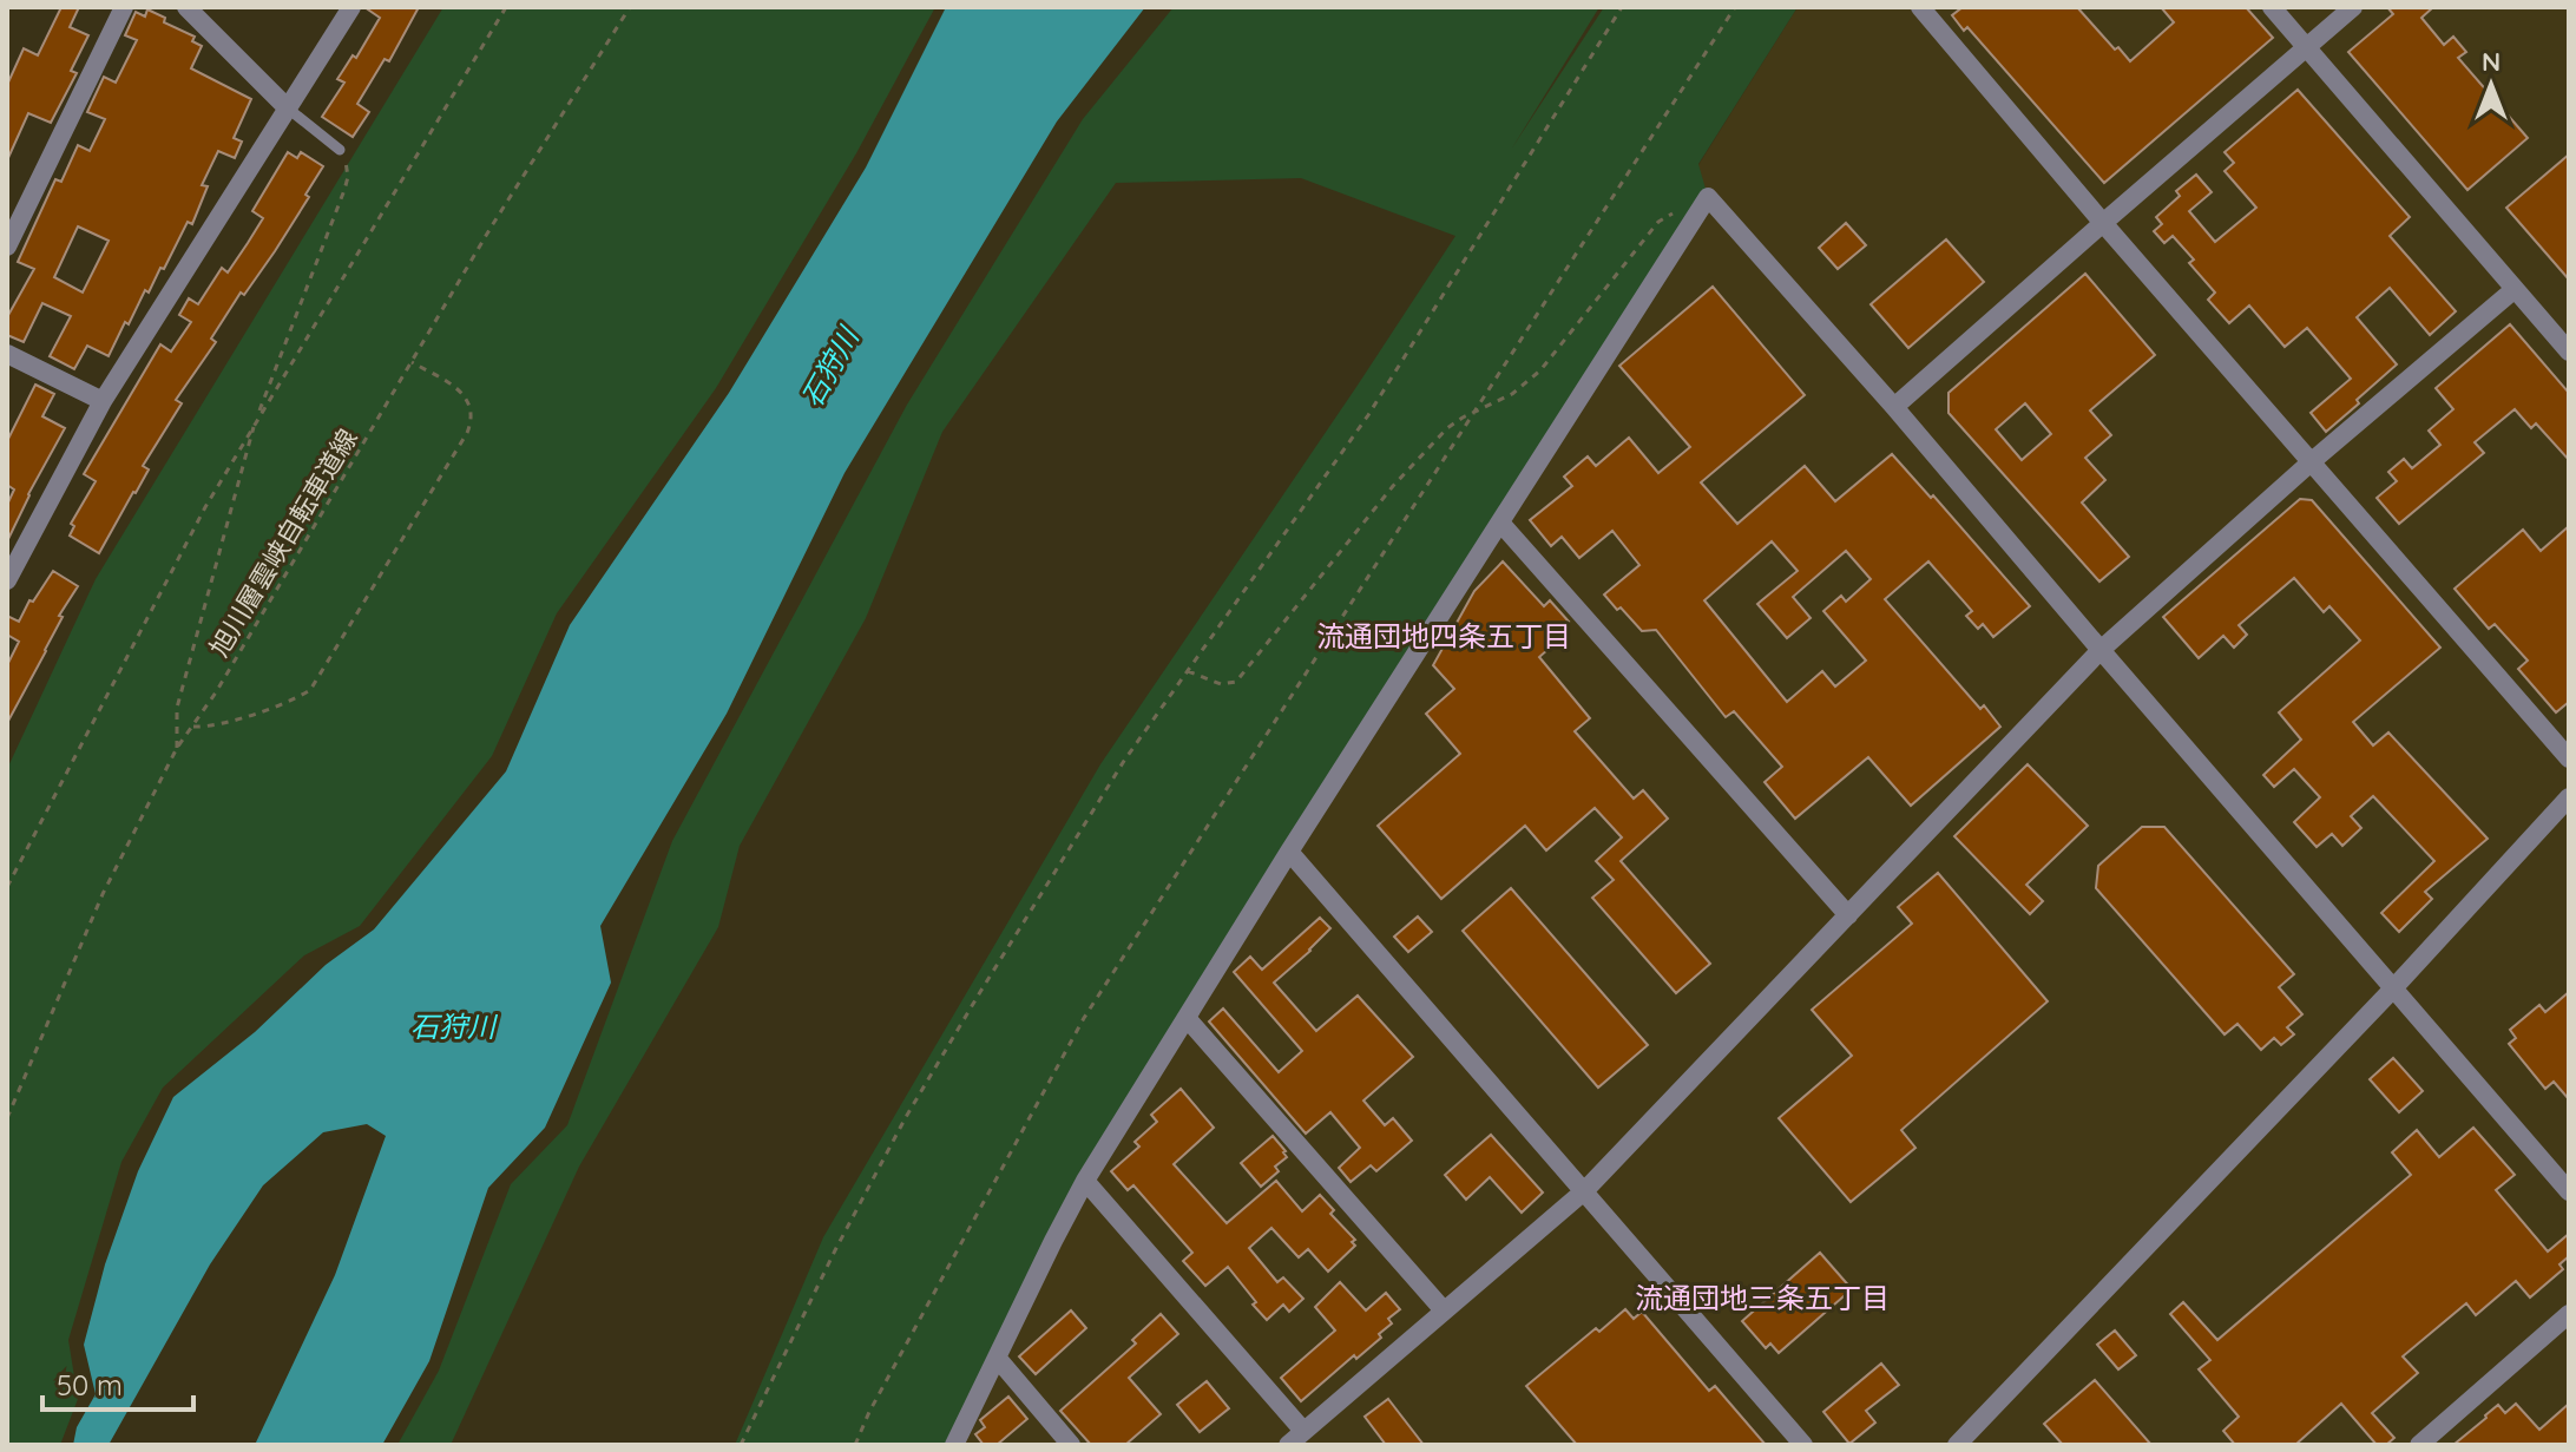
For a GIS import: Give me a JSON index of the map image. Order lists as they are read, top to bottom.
{
  "streets": {
    "path": ["旭川層雲峡自転車道線"]
  },
  "districts": ["流通団地四条五丁目", "流通団地三条五丁目"],
  "water": ["石狩川"],
  "scale_bar": "50 m",
  "north": "top"
}
